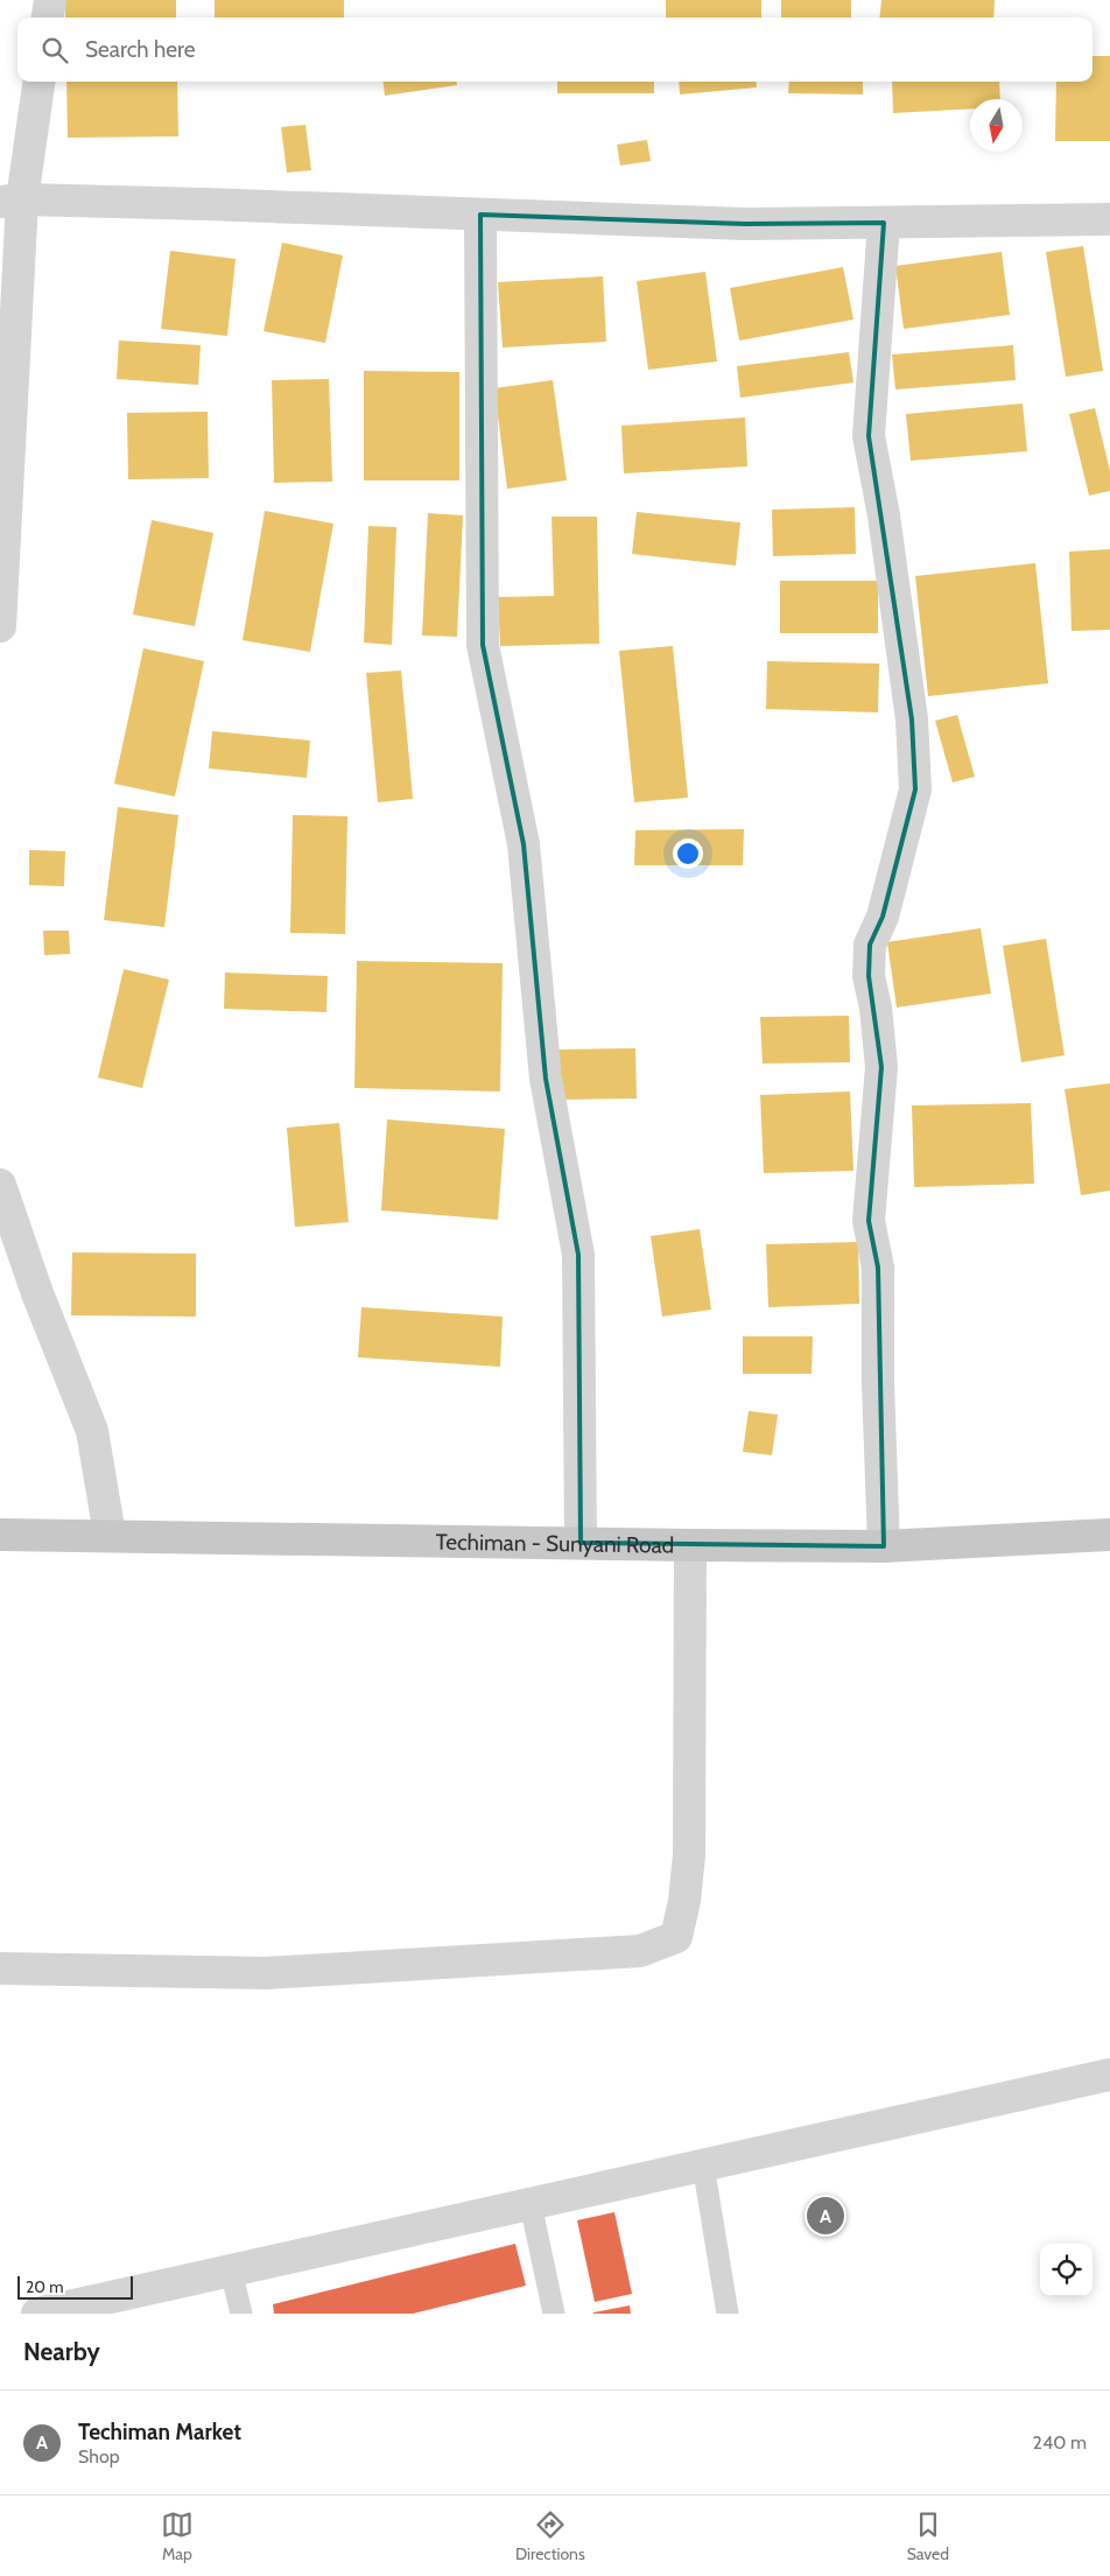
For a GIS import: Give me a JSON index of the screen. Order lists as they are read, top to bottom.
{
  "streets": {
    "main road": ["Techiman - Sunyani Road"]
  },
  "scale_bar": "20 m",
  "north": "bottom",
  "page": {
    "search": "Search here",
    "pins": "A",
    "scale": "20 m",
    "heading": "Nearby",
    "list": [
      {
        "mark": "A",
        "name": "Techiman Market",
        "note": "Shop",
        "value": "240 m"
      }
    ],
    "nav": ["Map", "Directions", "Saved"]
  }
}
